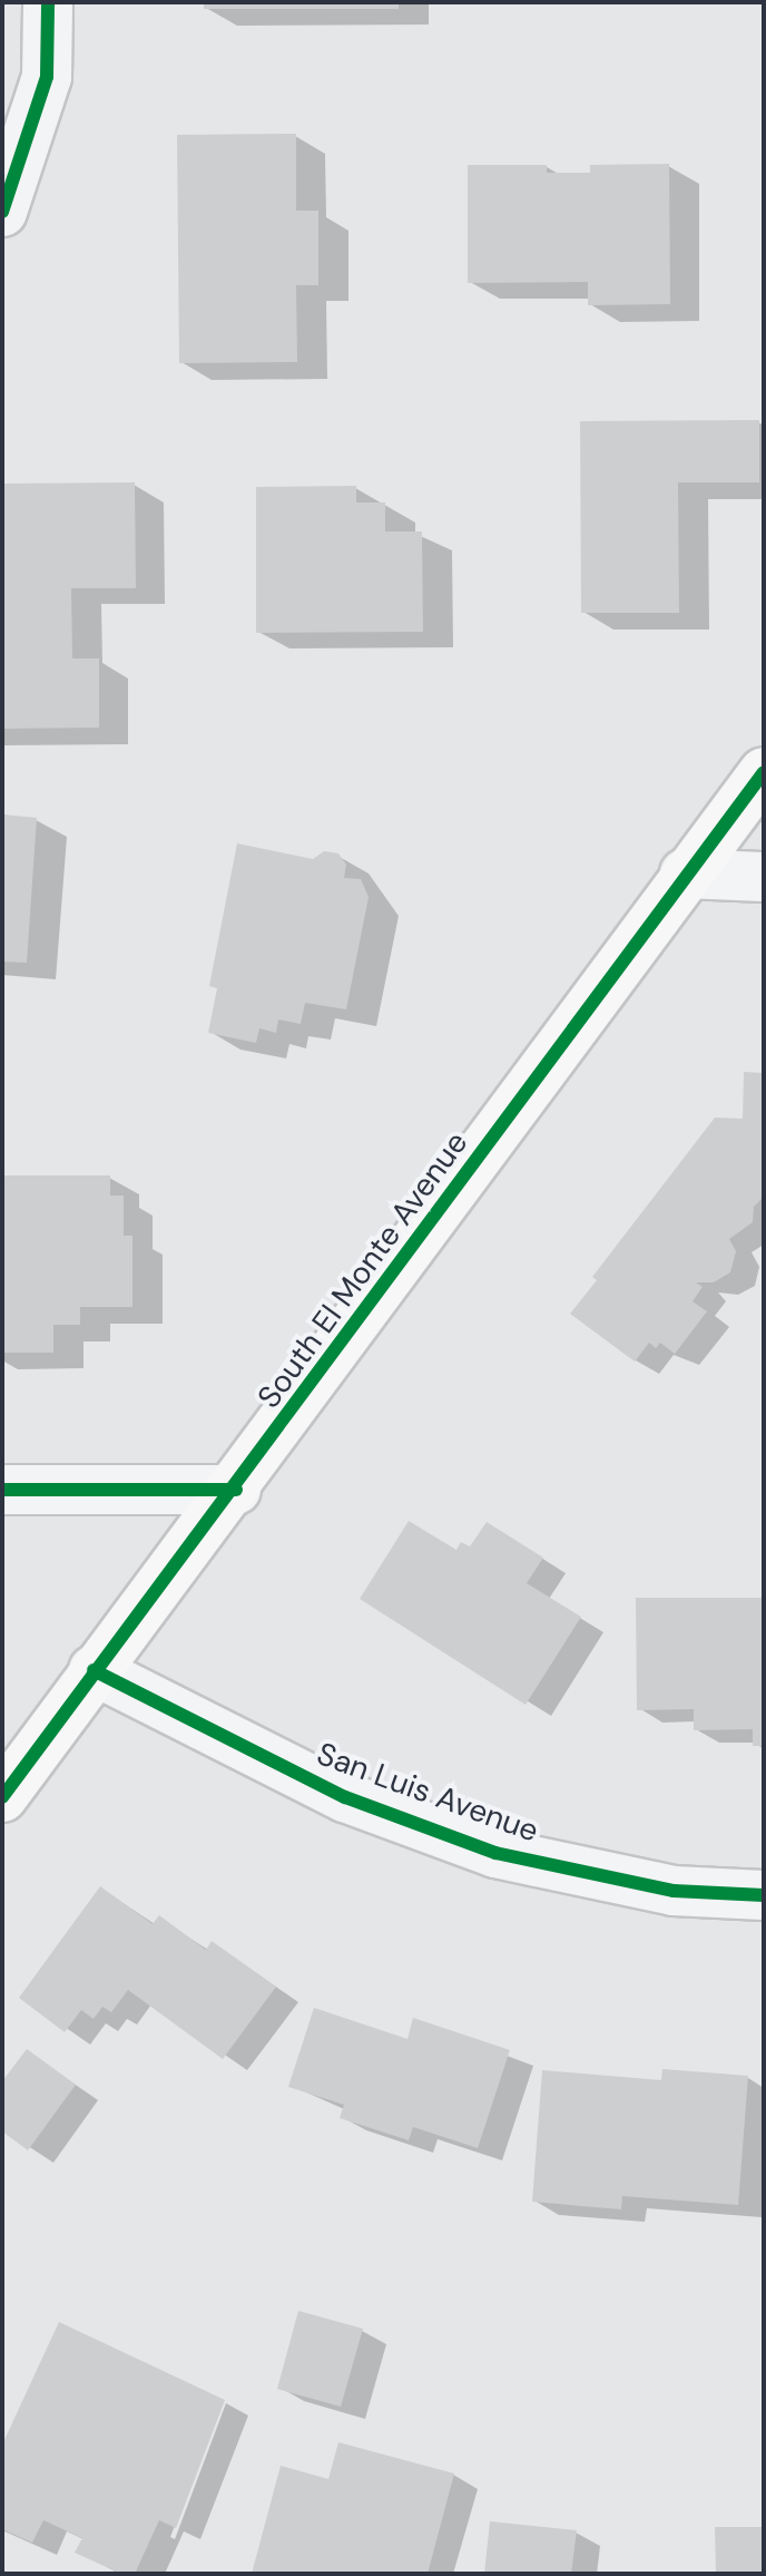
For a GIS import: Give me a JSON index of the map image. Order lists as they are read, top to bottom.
{
  "streets": {
    "main road": ["South El Monte Avenue"],
    "street": ["San Luis Avenue"]
  },
  "crossings": [
    ["South El Monte Avenue", "San Luis Avenue"]
  ]
}
